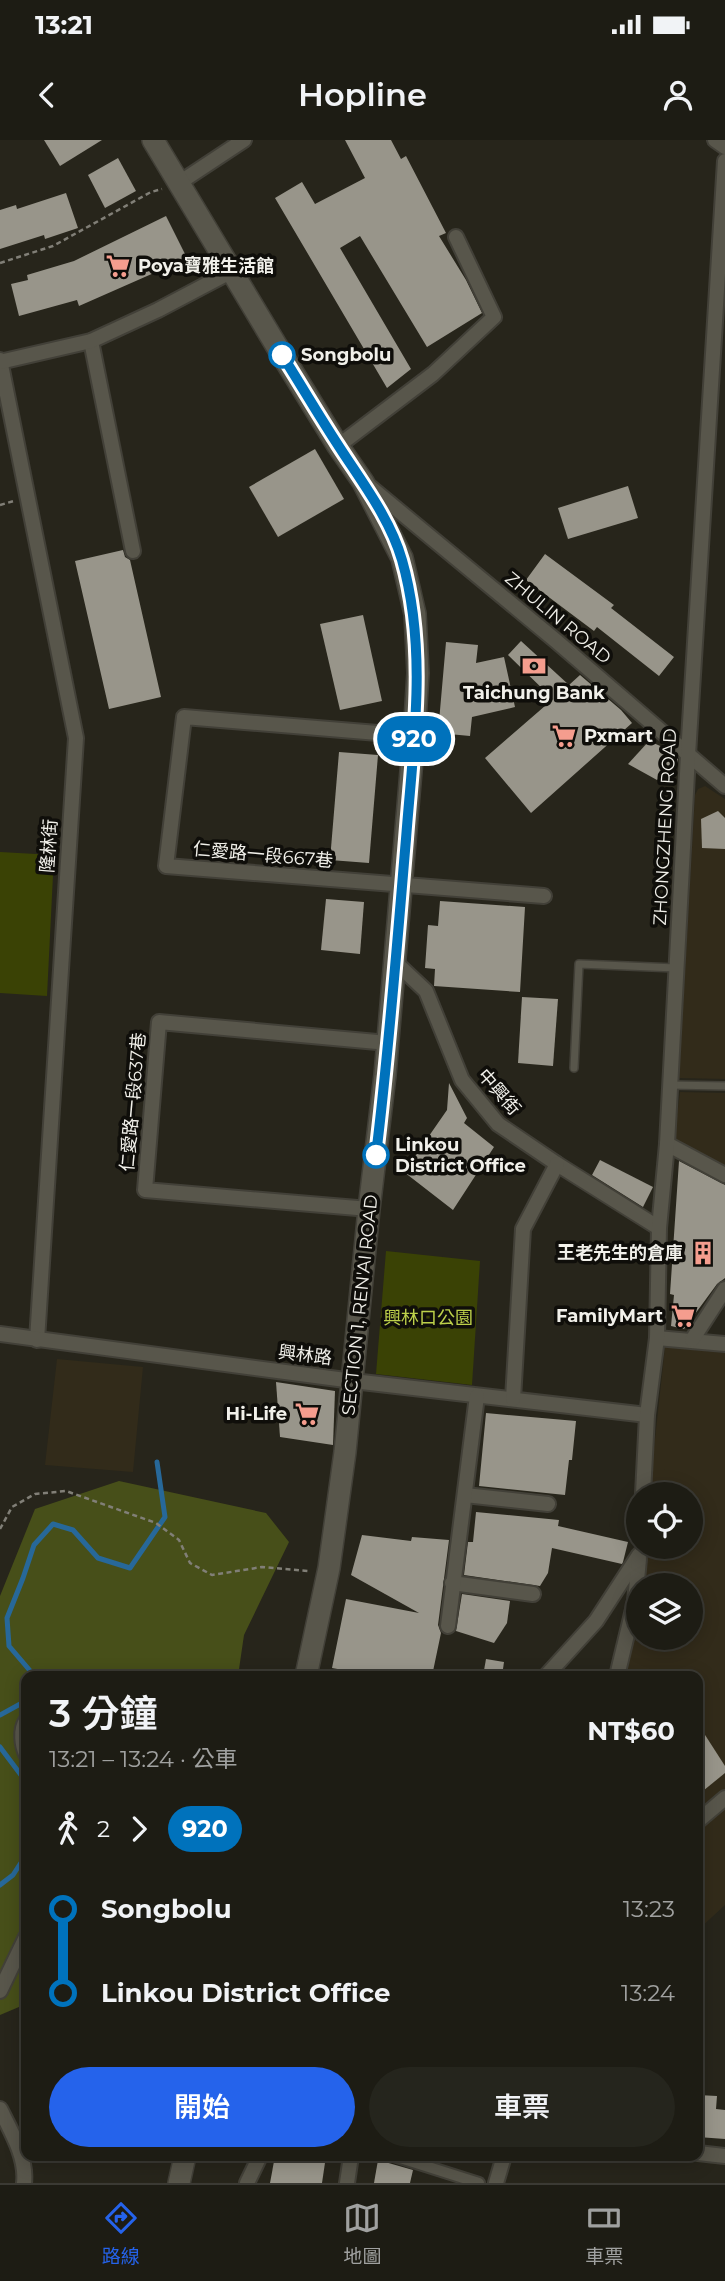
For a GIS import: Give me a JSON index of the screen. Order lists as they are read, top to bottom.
{
  "streets": {
    "main road": ["SECTION 1, REN'AI ROAD"],
    "street": [
      "ZHULIN ROAD",
      "ZHONGZHENG ROAD",
      "隆林街",
      "仁愛路一段667巷",
      "中興街",
      "仁愛路一段637巷",
      "興林路"
    ]
  },
  "crossings": [
    ["ZHULIN ROAD", "ZHONGZHENG ROAD"],
    ["ZHULIN ROAD", "SECTION 1, REN'AI ROAD"],
    ["ZHONGZHENG ROAD", "中興街"],
    ["ZHONGZHENG ROAD", "興林路"],
    ["隆林街", "興林路"],
    ["仁愛路一段667巷", "SECTION 1, REN'AI ROAD"],
    ["中興街", "SECTION 1, REN'AI ROAD"],
    ["仁愛路一段637巷", "SECTION 1, REN'AI ROAD"],
    ["SECTION 1, REN'AI ROAD", "興林路"]
  ],
  "parks": ["興林口公園"],
  "places": {
    "supermarket": [
      "Poya寶雅生活館",
      "Pxmart",
      "FamilyMart",
      "Hi-Life"
    ],
    "other": ["Songbolu", "Linkou District Office"],
    "bank": ["Taichung Bank"],
    "building": ["王老先生的倉庫"]
  },
  "lines": ["bus line 920"],
  "page": {
    "status": "13:21",
    "header": "Hopline",
    "on_map": "920",
    "heading": ["3 分鐘", "13:21 – 13:24 · 公車", "NT$60"],
    "legs": ["2", "920"],
    "list": [
      {
        "name": "Songbolu",
        "value": "13:23"
      },
      {
        "name": "Linkou District Office",
        "value": "13:24"
      }
    ],
    "buttons": ["開始", "車票"],
    "tabs": ["路線", "地圖", "車票"]
  }
}
